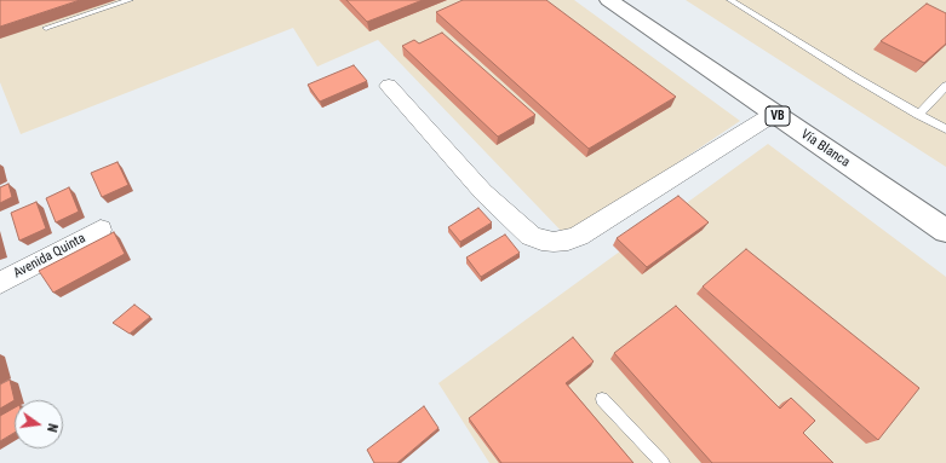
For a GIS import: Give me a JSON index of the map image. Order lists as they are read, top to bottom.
{
  "streets": {
    "main road": ["VB", "Vía Blanca"],
    "street": ["Avenida Quinta"]
  },
  "north": "right"
}
